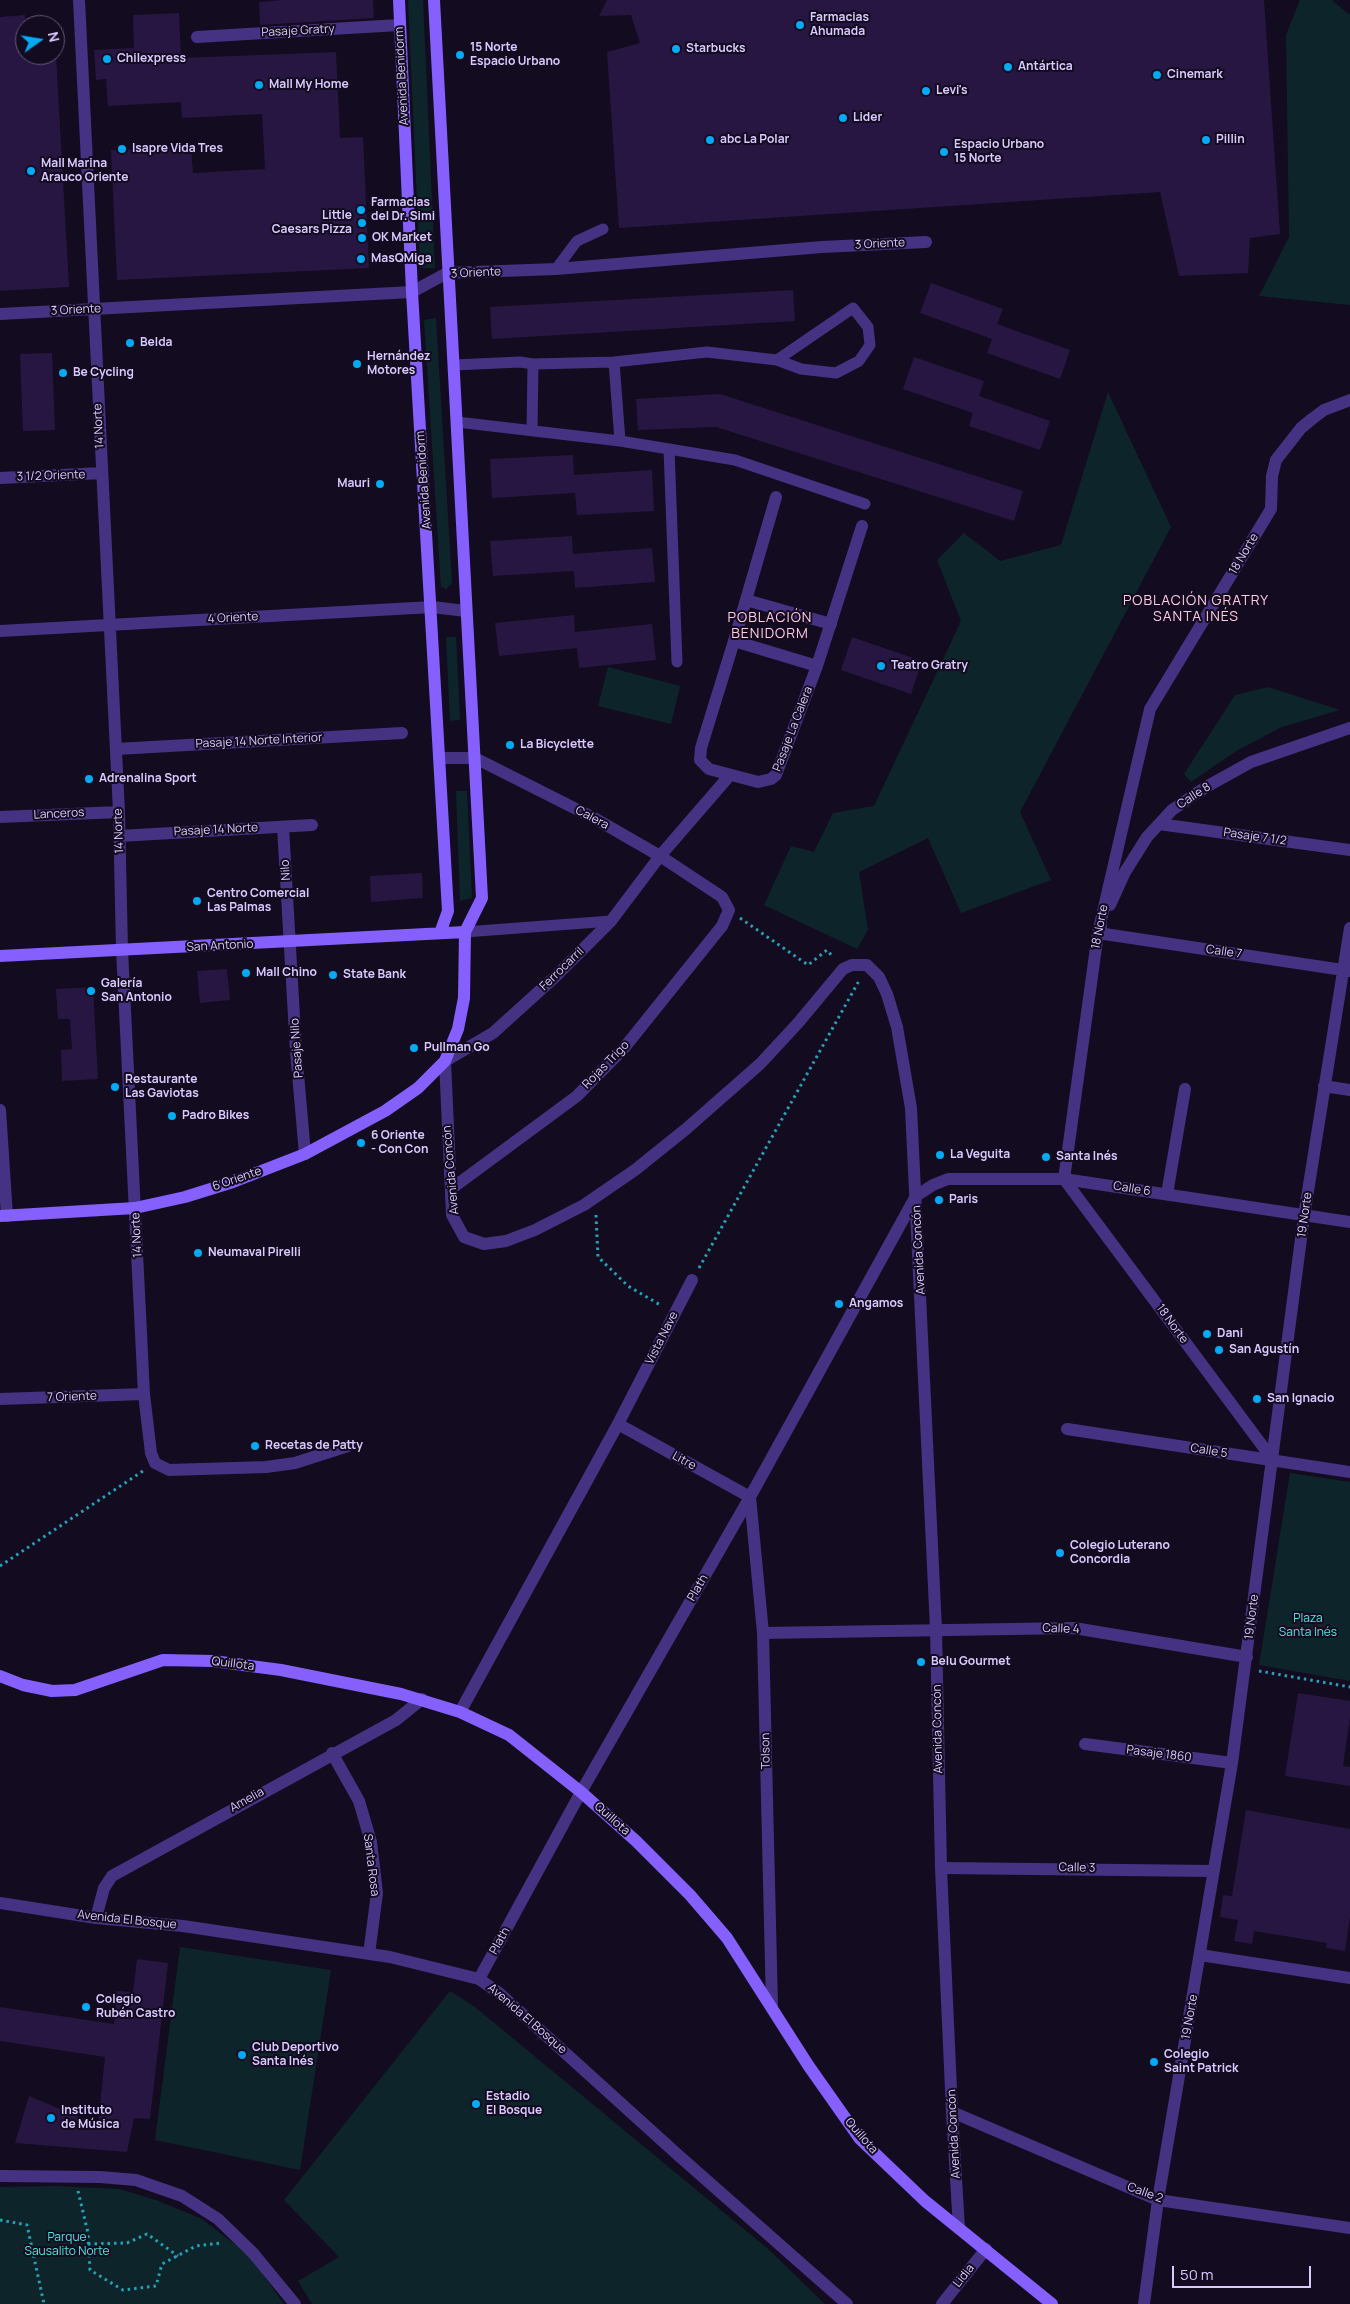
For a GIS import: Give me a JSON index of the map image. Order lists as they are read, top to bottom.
{
  "streets": {
    "main road": [
      "Avenida Benidorm",
      "San Antonio",
      "6 Oriente",
      "Quillota"
    ],
    "street": [
      "Pasaje Gratry",
      "3 Oriente",
      "14 Norte",
      "3 1/2 Oriente",
      "18 Norte",
      "4 Oriente",
      "Pasaje La Calera",
      "Pasaje 14 Norte Interior",
      "Calle 8",
      "Lanceros",
      "Calera",
      "Pasaje 14 Norte",
      "Pasaje 7 1/2",
      "Nilo",
      "Calle 7",
      "Ferrocarril",
      "Pasaje Nilo",
      "Rojas Trigo",
      "Avenida Concón",
      "Calle 6",
      "19 Norte",
      "Vista Nave",
      "7 Oriente",
      "Calle 5",
      "Litre",
      "Plath",
      "Calle 4",
      "Tolson",
      "Pasaje 1860",
      "Amelia",
      "Santa Rosa",
      "Calle 3",
      "Avenida El Bosque",
      "Calle 2",
      "Lidia"
    ]
  },
  "crossings": [
    ["Pasaje Gratry", "Avenida Benidorm"],
    ["Avenida Benidorm", "3 Oriente"],
    ["Avenida Benidorm", "4 Oriente"],
    ["Avenida Benidorm", "Calera"],
    ["Avenida Benidorm", "San Antonio"],
    ["3 Oriente", "14 Norte"],
    ["14 Norte", "3 1/2 Oriente"],
    ["14 Norte", "4 Oriente"],
    ["14 Norte", "Pasaje 14 Norte Interior"],
    ["14 Norte", "Lanceros"],
    ["14 Norte", "Pasaje 14 Norte"],
    ["14 Norte", "San Antonio"],
    ["14 Norte", "6 Oriente"],
    ["14 Norte", "7 Oriente"],
    ["18 Norte", "Calle 8"],
    ["18 Norte", "Calle 7"],
    ["18 Norte", "Calle 6"],
    ["18 Norte", "19 Norte"],
    ["18 Norte", "Calle 5"],
    ["Calle 8", "Pasaje 7 1/2"],
    ["Calle 8", "Calle 7"],
    ["Calera", "Ferrocarril"],
    ["Calera", "Rojas Trigo"],
    ["Pasaje 14 Norte", "Nilo"],
    ["Nilo", "San Antonio"],
    ["Nilo", "Pasaje Nilo"],
    ["San Antonio", "Pasaje Nilo"],
    ["Calle 7", "19 Norte"],
    ["Ferrocarril", "Avenida Concón"],
    ["Ferrocarril", "6 Oriente"],
    ["Pasaje Nilo", "6 Oriente"],
    ["Rojas Trigo", "Avenida Concón"],
    ["Avenida Concón", "6 Oriente"],
    ["Avenida Concón", "Calle 6"],
    ["Avenida Concón", "Plath"],
    ["Avenida Concón", "Calle 4"],
    ["Avenida Concón", "Quillota"],
    ["Avenida Concón", "Calle 3"],
    ["Avenida Concón", "Calle 2"],
    ["Calle 6", "19 Norte"],
    ["Calle 6", "Plath"],
    ["19 Norte", "Calle 5"],
    ["19 Norte", "Calle 4"],
    ["19 Norte", "Pasaje 1860"],
    ["19 Norte", "Calle 3"],
    ["19 Norte", "Calle 2"],
    ["Vista Nave", "Litre"],
    ["Vista Nave", "Quillota"],
    ["Litre", "Plath"],
    ["Litre", "Tolson"],
    ["Plath", "Quillota"],
    ["Plath", "Tolson"],
    ["Plath", "Avenida El Bosque"],
    ["Calle 4", "Tolson"],
    ["Quillota", "Tolson"],
    ["Quillota", "Amelia"],
    ["Quillota", "Lidia"],
    ["Amelia", "Santa Rosa"],
    ["Amelia", "Avenida El Bosque"],
    ["Santa Rosa", "Avenida El Bosque"]
  ],
  "districts": ["POBLACIÓN GRATRY SANTA INÉS", "POBLACIÓN BENIDORM"],
  "parks": ["Plaza Santa Inés", "Parque Sausalito Norte"],
  "places": [
    "Farmacias Ahumada",
    "Starbucks",
    "15 Norte Espacio Urbano",
    "Chilexpress",
    "Antártica",
    "Cinemark",
    "Mall My Home",
    "Levi's",
    "Lider",
    "abc La Polar",
    "Pillin",
    "Isapre Vida Tres",
    "Espacio Urbano 15 Norte",
    "Mall Marina Arauco Oriente",
    "Farmacias del Dr. Simi",
    "Little Caesars Pizza",
    "OK Market",
    "MasQMiga",
    "Belda",
    "Hernández Motores",
    "Be Cycling",
    "Mauri",
    "Teatro Gratry",
    "La Bicyclette",
    "Adrenalina Sport",
    "Centro Comercial Las Palmas",
    "Mall Chino",
    "State Bank",
    "Galería San Antonio",
    "Pullman Go",
    "Restaurante Las Gaviotas",
    "Padro Bikes",
    "6 Oriente - Con Con",
    "La Veguita",
    "Santa Inés",
    "Paris",
    "Neumaval Pirelli",
    "Angamos",
    "Dani",
    "San Agustín",
    "San Ignacio",
    "Recetas de Patty",
    "Colegio Luterano Concordia",
    "Belu Gourmet",
    "Colegio Rubén Castro",
    "Club Deportivo Santa Inés",
    "Colegio Saint Patrick",
    "Estadio El Bosque",
    "Instituto de Música"
  ],
  "scale_bar": "50 m",
  "north": "right"
}
